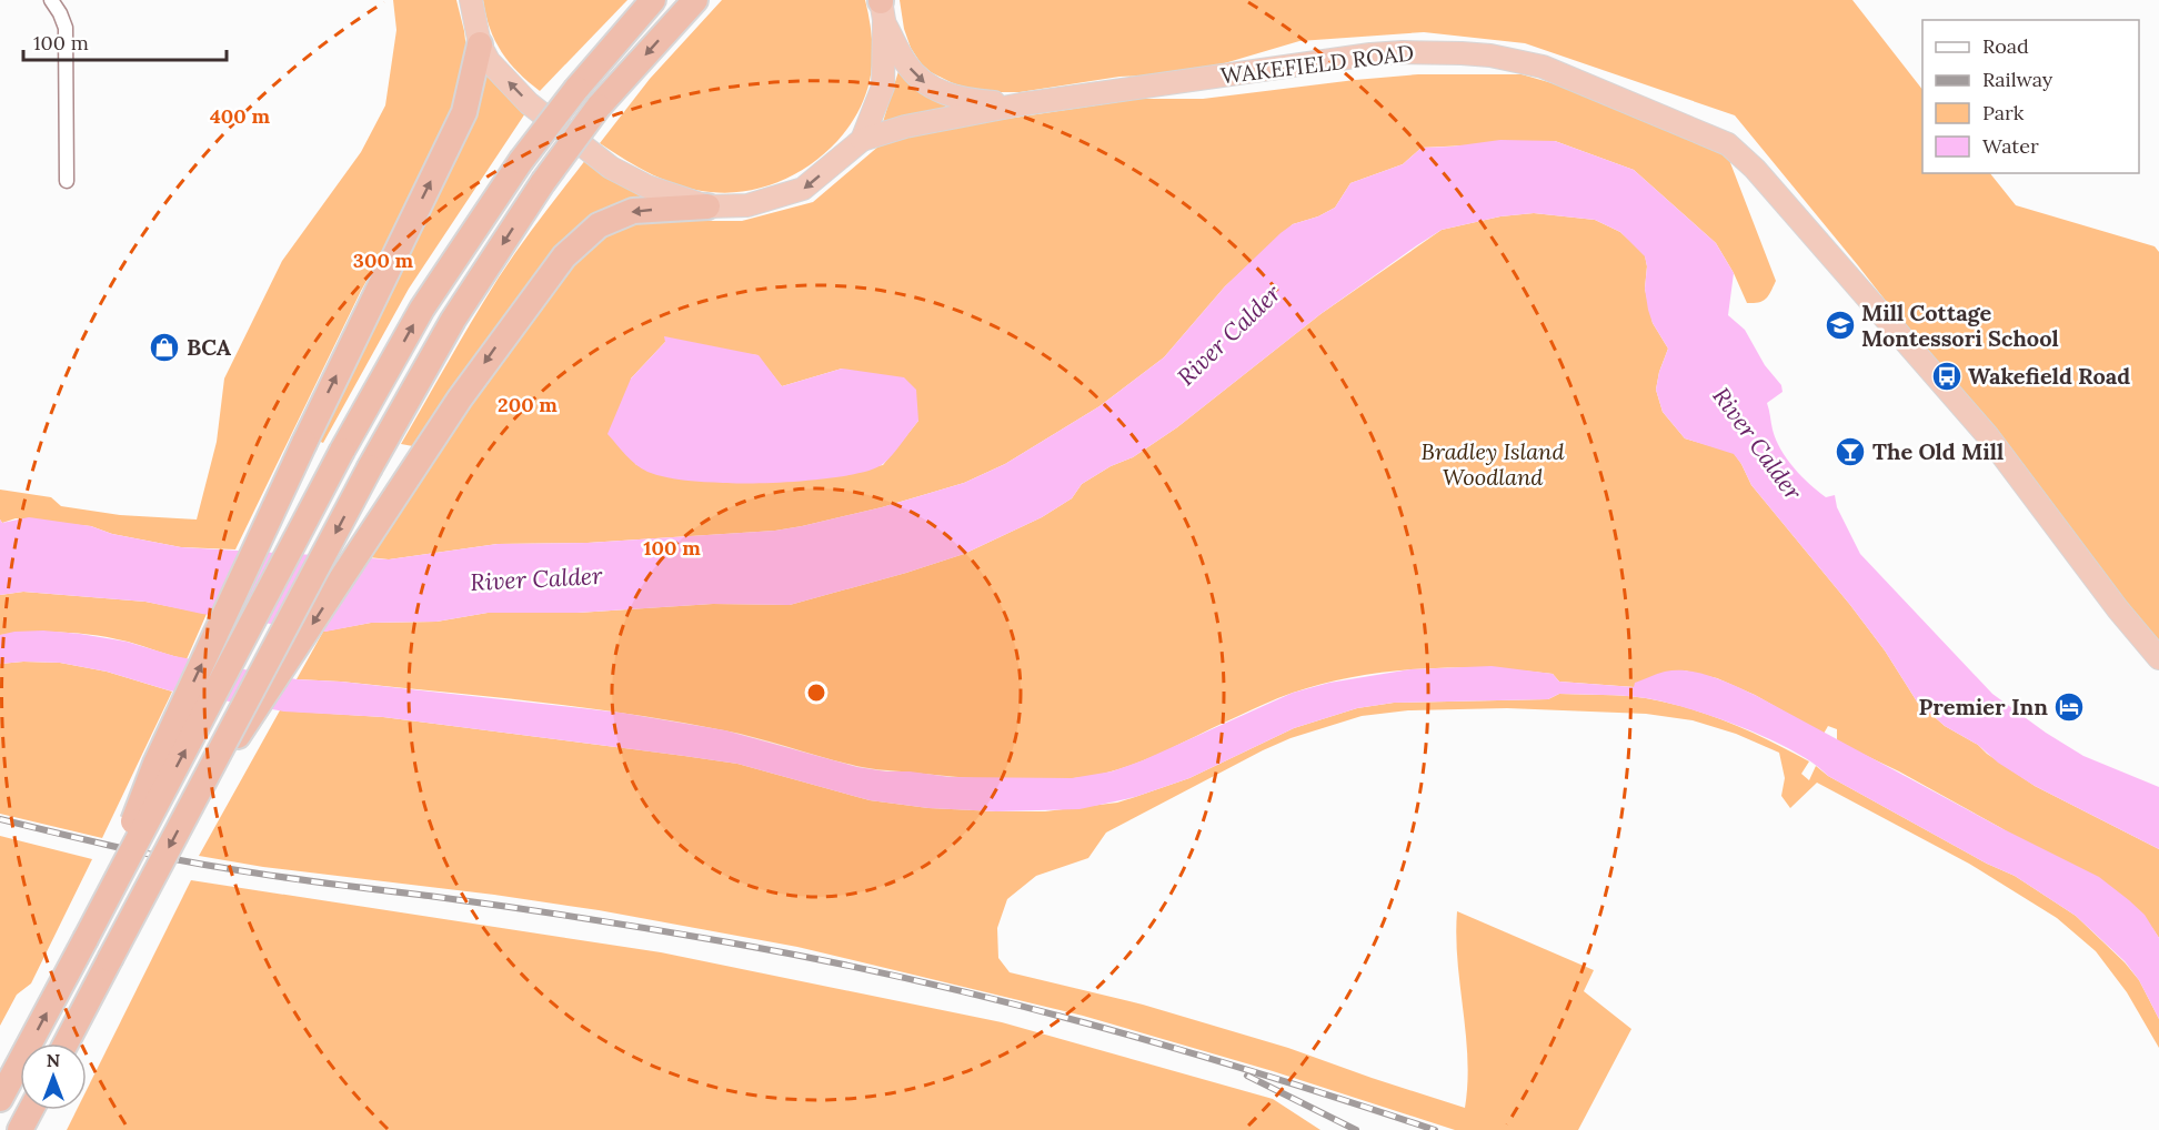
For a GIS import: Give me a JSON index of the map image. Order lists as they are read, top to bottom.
{
  "streets": {
    "highway": ["WAKEFIELD ROAD"]
  },
  "water": ["River Calder"],
  "parks": ["Bradley Island Woodland"],
  "places": {
    "school or university": ["Mill Cottage Montessori School"],
    "shop": ["BCA"],
    "bus stop": ["Wakefield Road"],
    "bar": ["The Old Mill"],
    "hotel": ["Premier Inn"]
  },
  "legend": [
    "Road",
    "Railway",
    "Park",
    "Water"
  ],
  "scale_bar": "100 m",
  "north": "top",
  "rings": [
    "400 m",
    "300 m",
    "200 m",
    "100 m"
  ]
}
